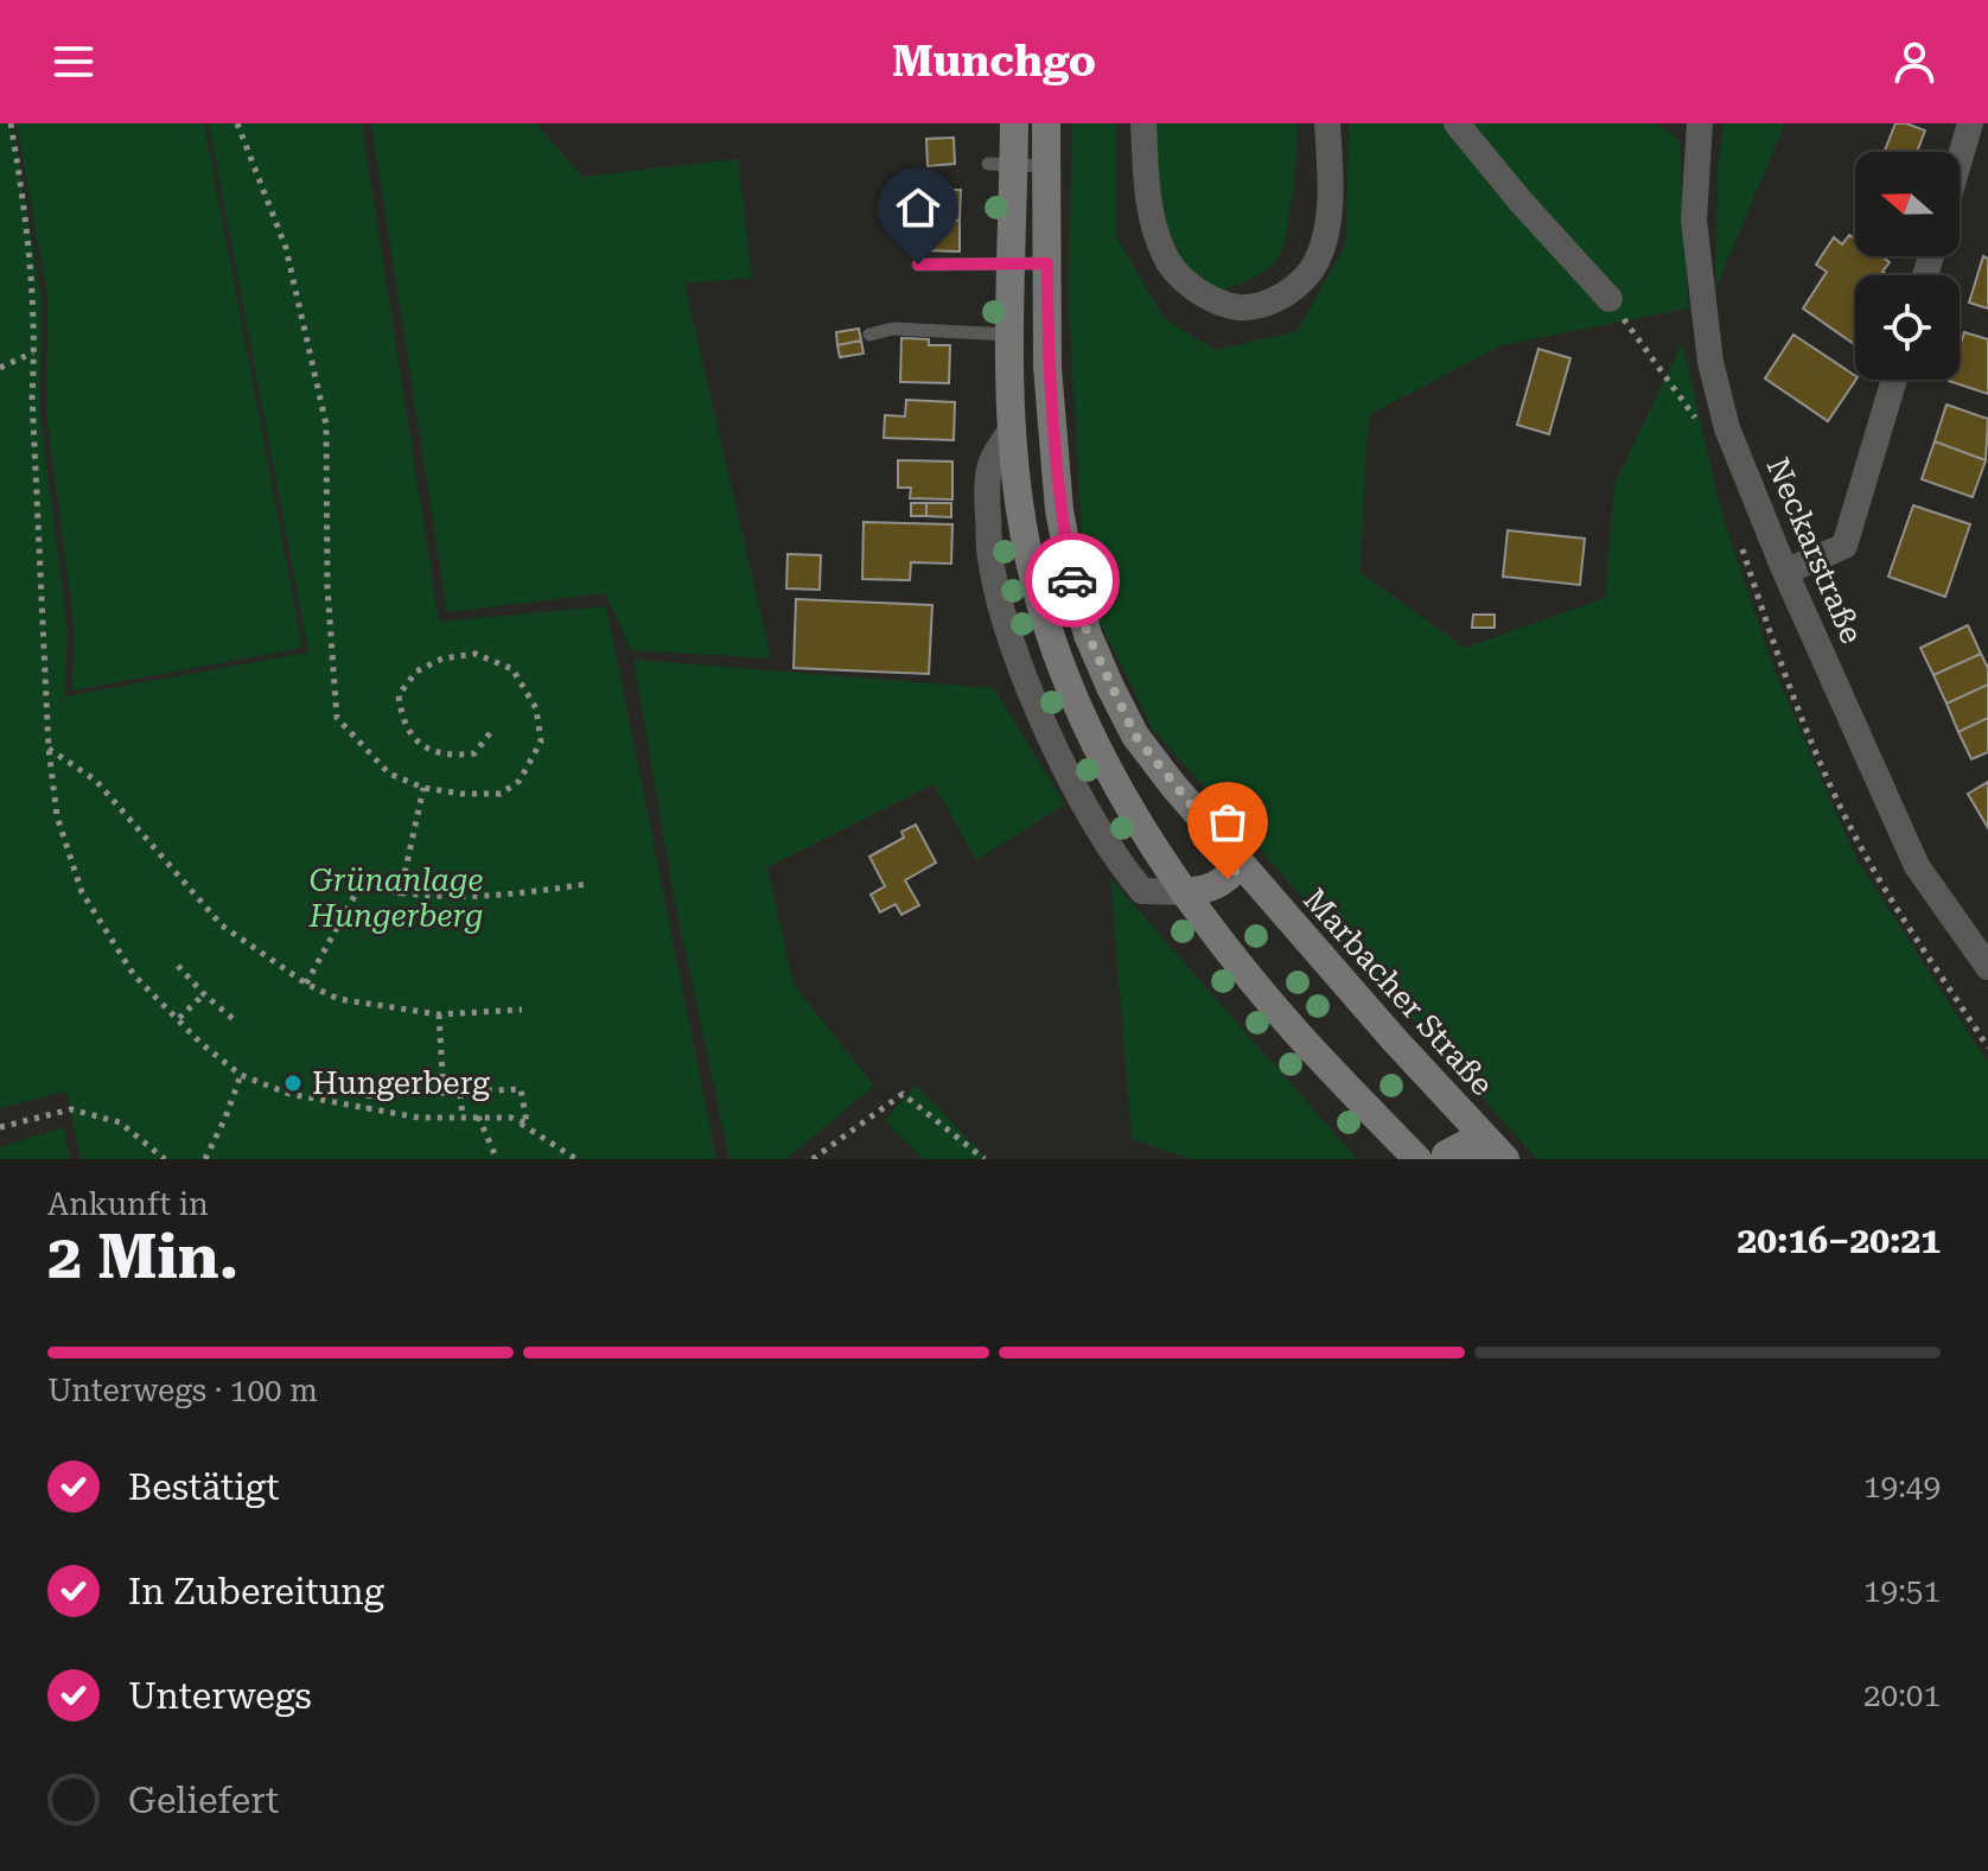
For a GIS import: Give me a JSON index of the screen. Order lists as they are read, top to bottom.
{
  "streets": {
    "main road": ["Marbacher Straße"],
    "street": ["Neckarstraße"]
  },
  "parks": ["Grünanlage Hungerberg"],
  "places": ["Hungerberg"],
  "north": "left",
  "page": {
    "header": "Munchgo",
    "heading": ["2 Min.", "Ankunft in", "20:16–20:21"],
    "bar": "Unterwegs · 100 m",
    "list": [
      ["Bestätigt", "19:49"],
      ["In Zubereitung", "19:51"],
      ["Unterwegs", "20:01"],
      "Geliefert"
    ]
  }
}
